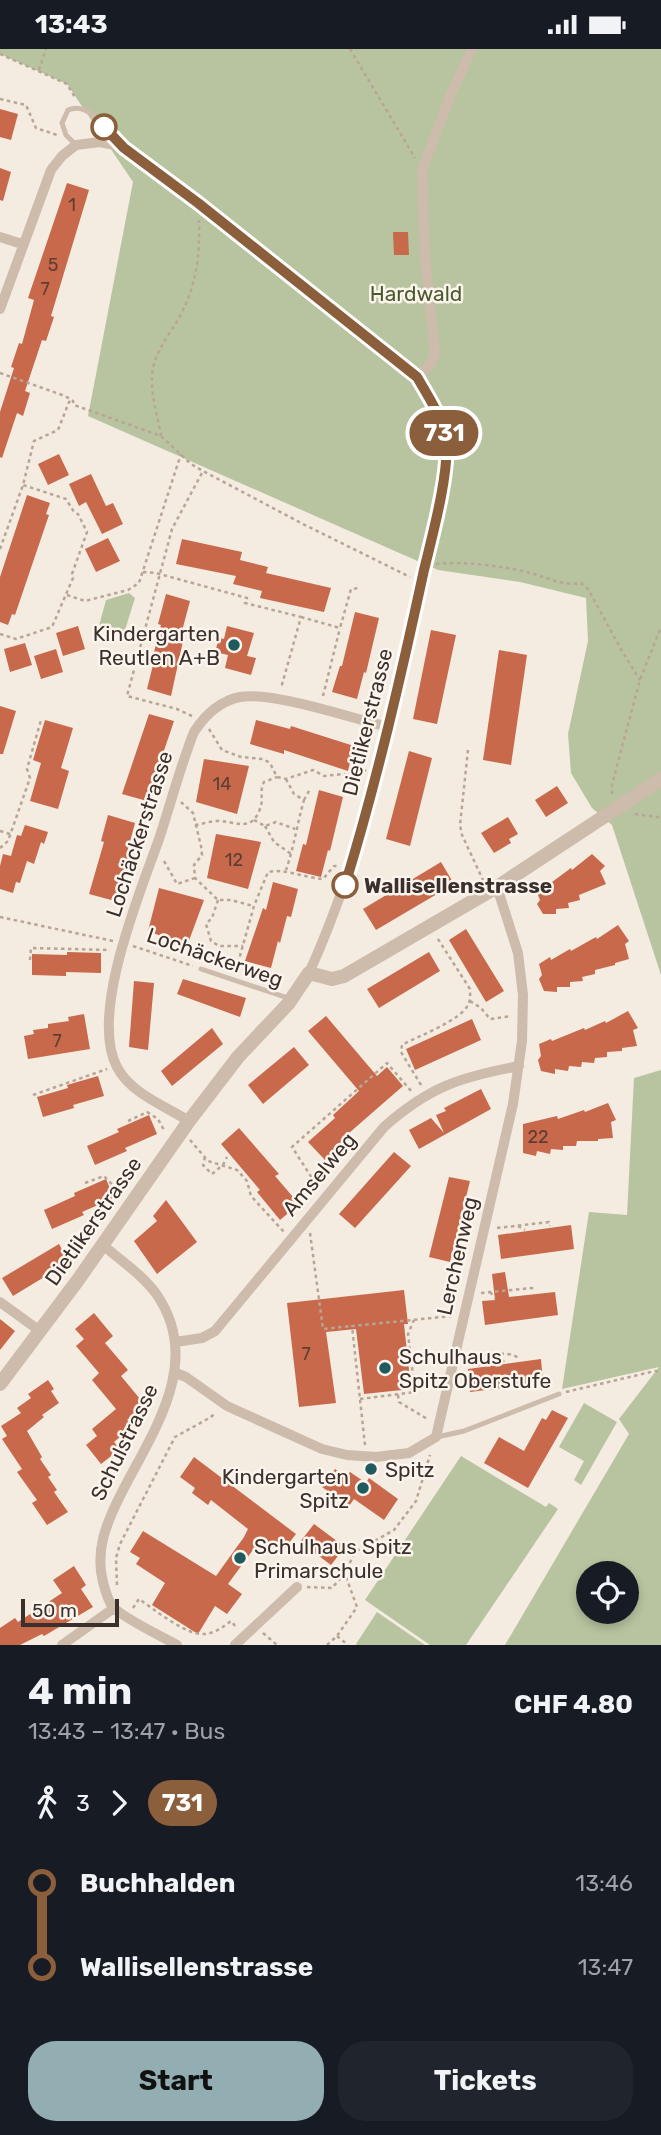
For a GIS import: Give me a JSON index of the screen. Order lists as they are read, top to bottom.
{
  "streets": {
    "street": [
      "Dietlikerstrasse",
      "Lochäckerstrasse",
      "Amselweg",
      "Lerchenweg",
      "Schulstrasse"
    ],
    "lane": ["Lochäckerweg"]
  },
  "crossings": [
    ["Dietlikerstrasse", "Lochäckerstrasse"],
    ["Dietlikerstrasse", "Lochäckerweg"],
    ["Dietlikerstrasse", "Schulstrasse"],
    ["Amselweg", "Lerchenweg"],
    ["Amselweg", "Schulstrasse"]
  ],
  "parks": ["Hardwald"],
  "places": [
    "Kindergarten Reutlen A+B",
    "Wallisellenstrasse",
    "Schulhaus Spitz Oberstufe",
    "Spitz",
    "Kindergarten Spitz",
    "Schulhaus Spitz Primarschule"
  ],
  "lines": ["bus line 731"],
  "house_numbers": [
    "1",
    "5",
    "7",
    "14",
    "12",
    "7",
    "22",
    "7"
  ],
  "scale_bar": "50 m",
  "page": {
    "status": "13:43",
    "on_map": "731",
    "scale": "50 m",
    "heading": ["4 min", "13:43 – 13:47 · Bus", "CHF 4.80"],
    "legs": ["3", "731"],
    "list": [
      {
        "name": "Buchhalden",
        "value": "13:46"
      },
      {
        "name": "Wallisellenstrasse",
        "value": "13:47"
      }
    ],
    "buttons": ["Start", "Tickets"]
  }
}
